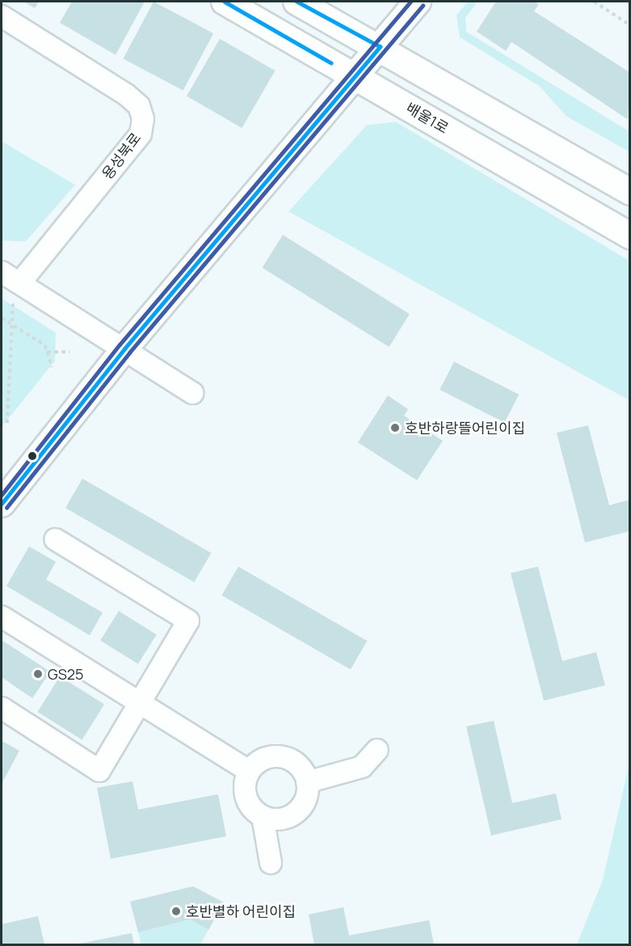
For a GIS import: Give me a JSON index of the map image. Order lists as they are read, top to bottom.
{
  "streets": {
    "main road": ["배울1로"],
    "street": ["용성북로"]
  },
  "places": ["호반하랑뜰어린이집", "GS25", "호반별하 어린이집"]
}
